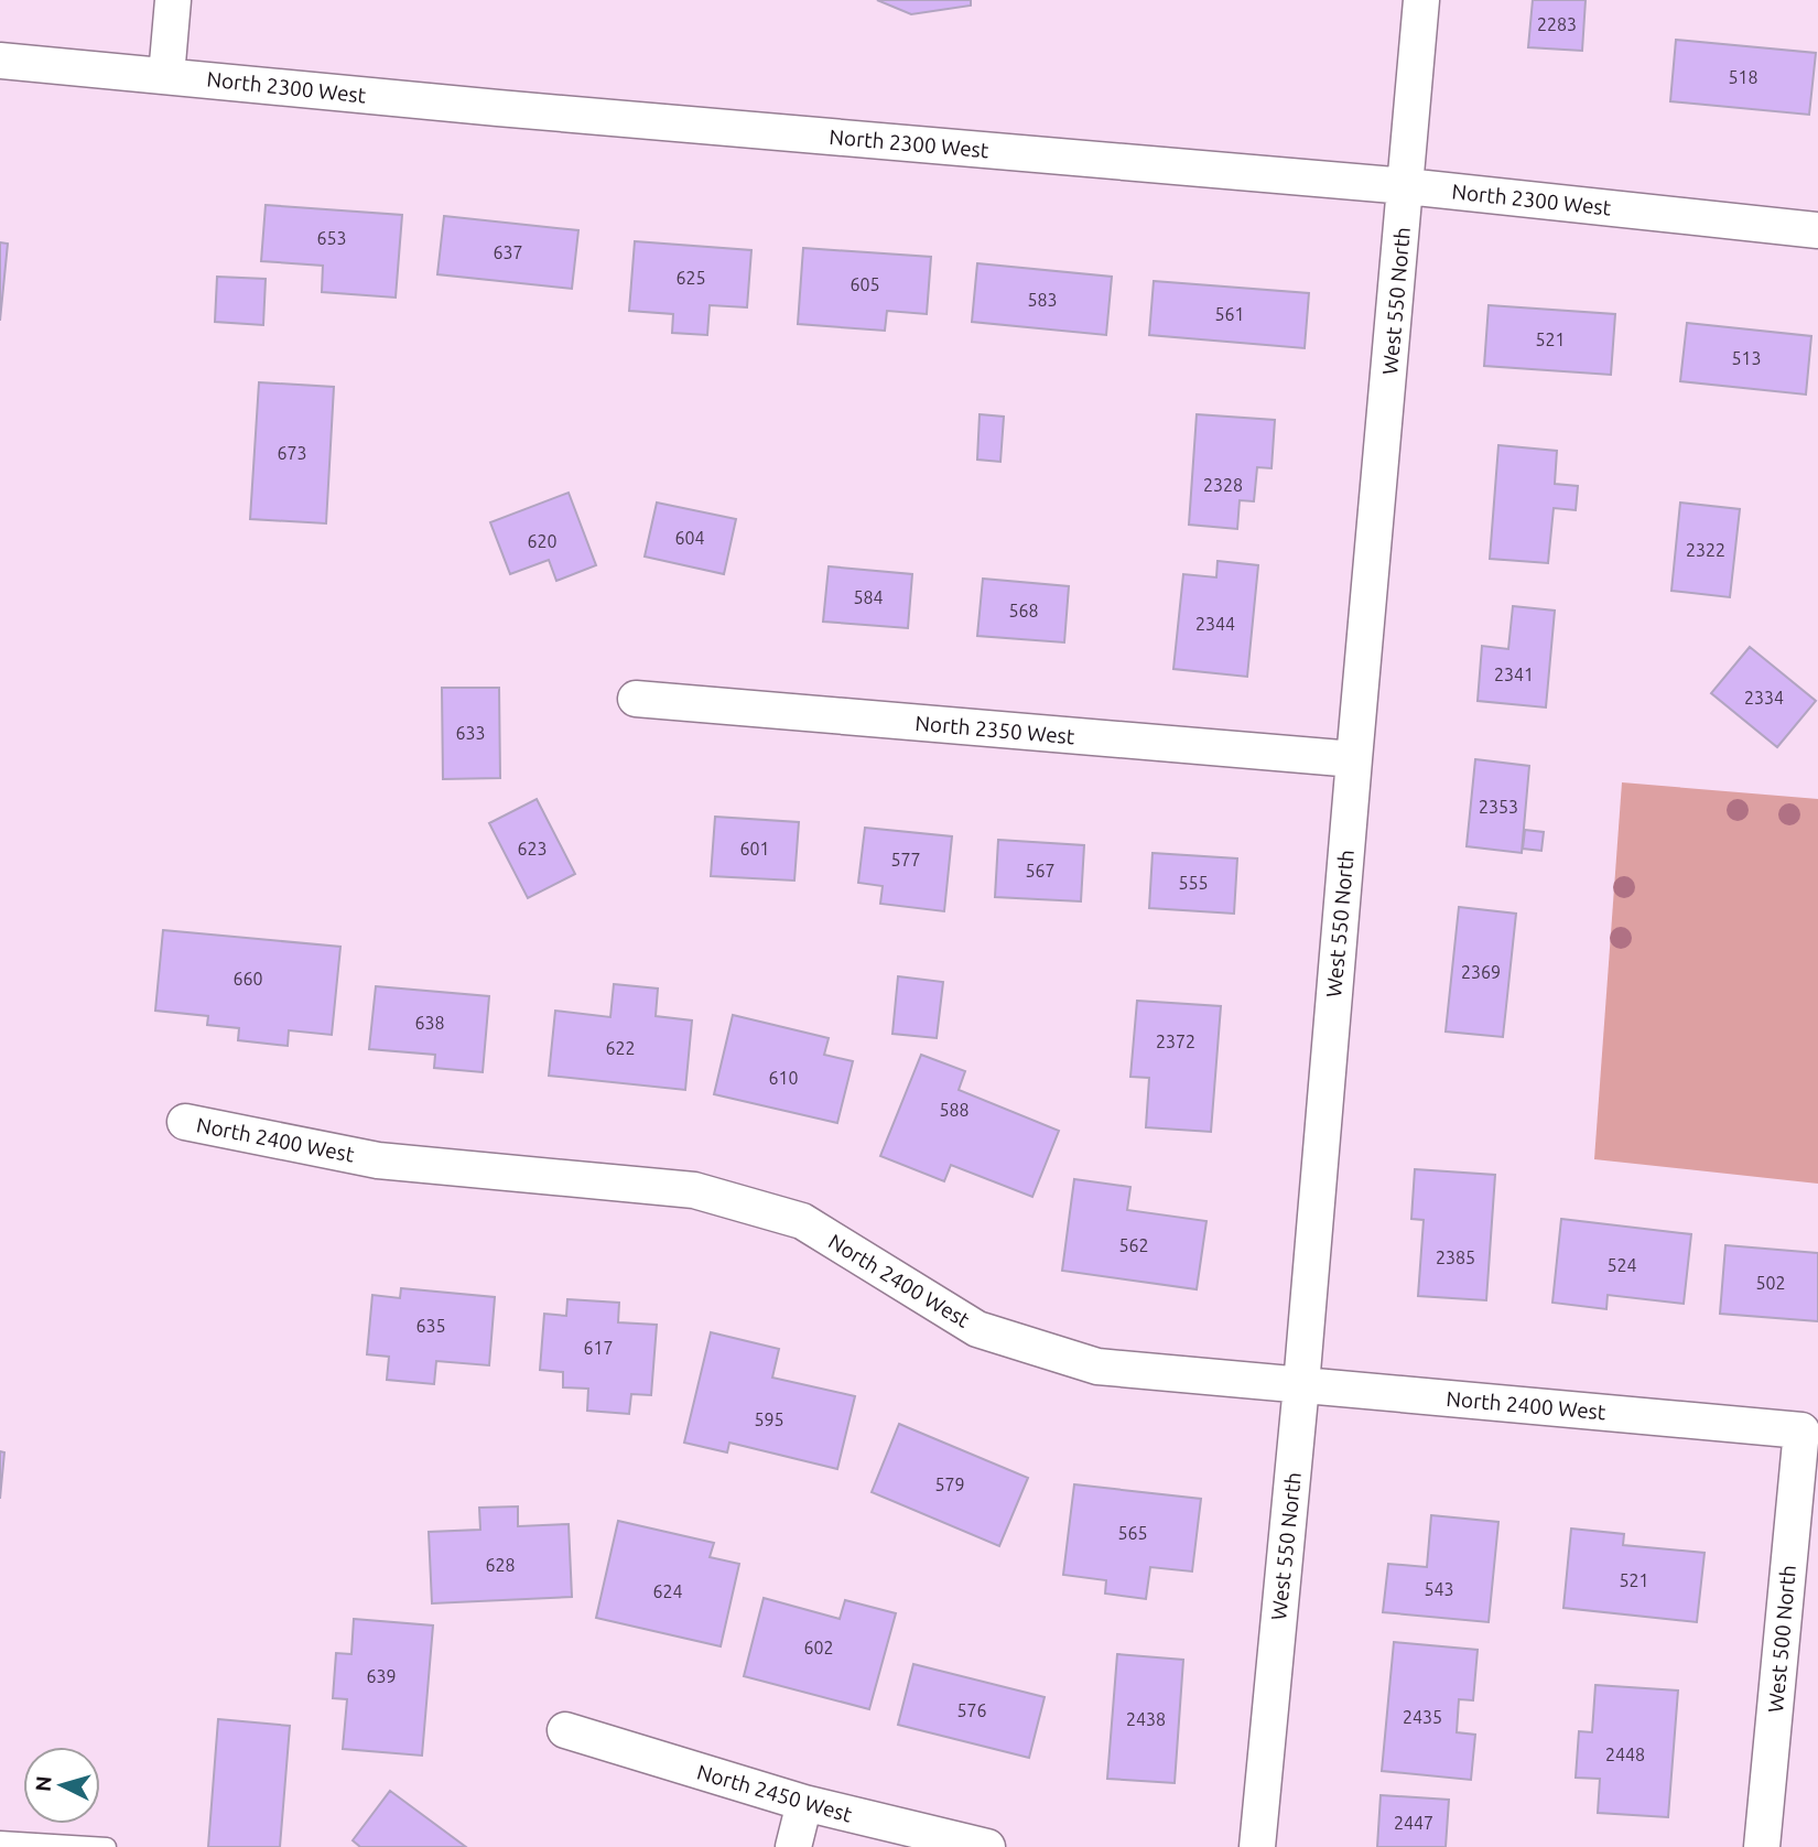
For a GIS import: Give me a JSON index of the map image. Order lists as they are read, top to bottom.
{
  "streets": {
    "street": [
      "North 2300 West",
      "West 550 North",
      "North 2350 West",
      "North 2400 West",
      "West 500 North",
      "North 2450 West"
    ]
  },
  "crossings": [
    ["North 2300 West", "West 550 North"],
    ["West 550 North", "North 2350 West"],
    ["West 550 North", "North 2400 West"],
    ["North 2400 West", "West 500 North"]
  ],
  "house_numbers": [
    "2283",
    "518",
    "653",
    "637",
    "625",
    "605",
    "583",
    "561",
    "521",
    "513",
    "673",
    "2328",
    "604",
    "620",
    "2322",
    "584",
    "568",
    "2344",
    "2341",
    "2334",
    "633",
    "2353",
    "623",
    "601",
    "577",
    "567",
    "555",
    "2369",
    "660",
    "638",
    "2372",
    "622",
    "610",
    "588",
    "562",
    "2385",
    "524",
    "502",
    "635",
    "617",
    "595",
    "579",
    "565",
    "628",
    "521",
    "543",
    "624",
    "602",
    "639",
    "576",
    "2435",
    "2438",
    "2448",
    "2447"
  ],
  "north": "left"
}
